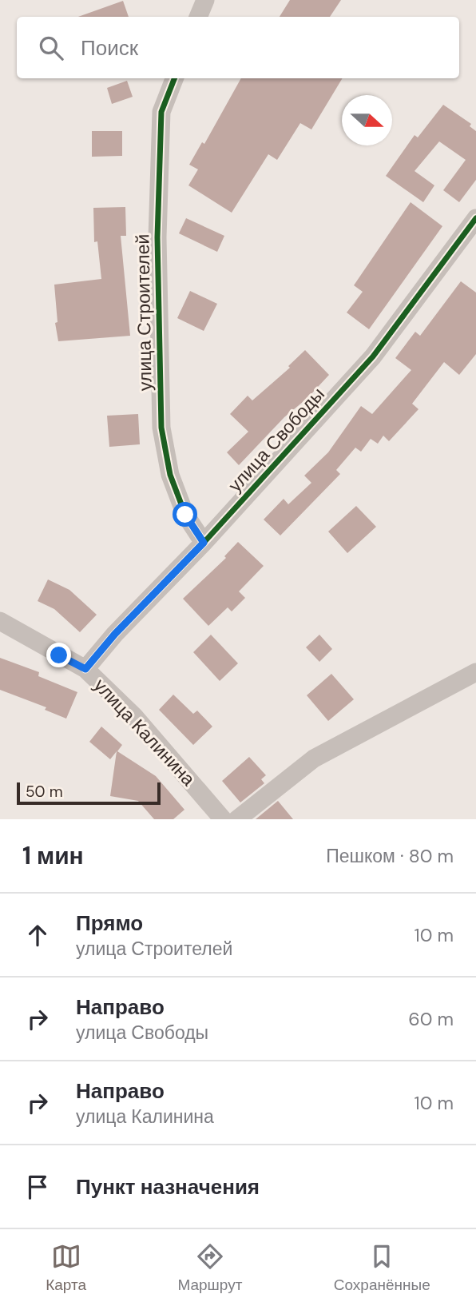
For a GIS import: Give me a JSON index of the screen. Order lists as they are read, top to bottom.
{
  "streets": {
    "street": ["улица Строителей", "улица Свободы", "улица Калинина"]
  },
  "crossings": [
    ["улица Строителей", "улица Свободы"],
    ["улица Свободы", "улица Калинина"]
  ],
  "scale_bar": "50 m",
  "north": "right",
  "page": {
    "search": "Поиск",
    "scale": "50 m",
    "heading": ["1 мин", "Пешком · 80 m"],
    "list": [
      ["Прямо", "улица Строителей", "10 m"],
      ["Направо", "улица Свободы", "60 m"],
      ["Направо", "улица Калинина", "10 m"],
      "Пункт назначения"
    ],
    "nav": ["Карта", "Маршрут", "Сохранённые"]
  }
}
